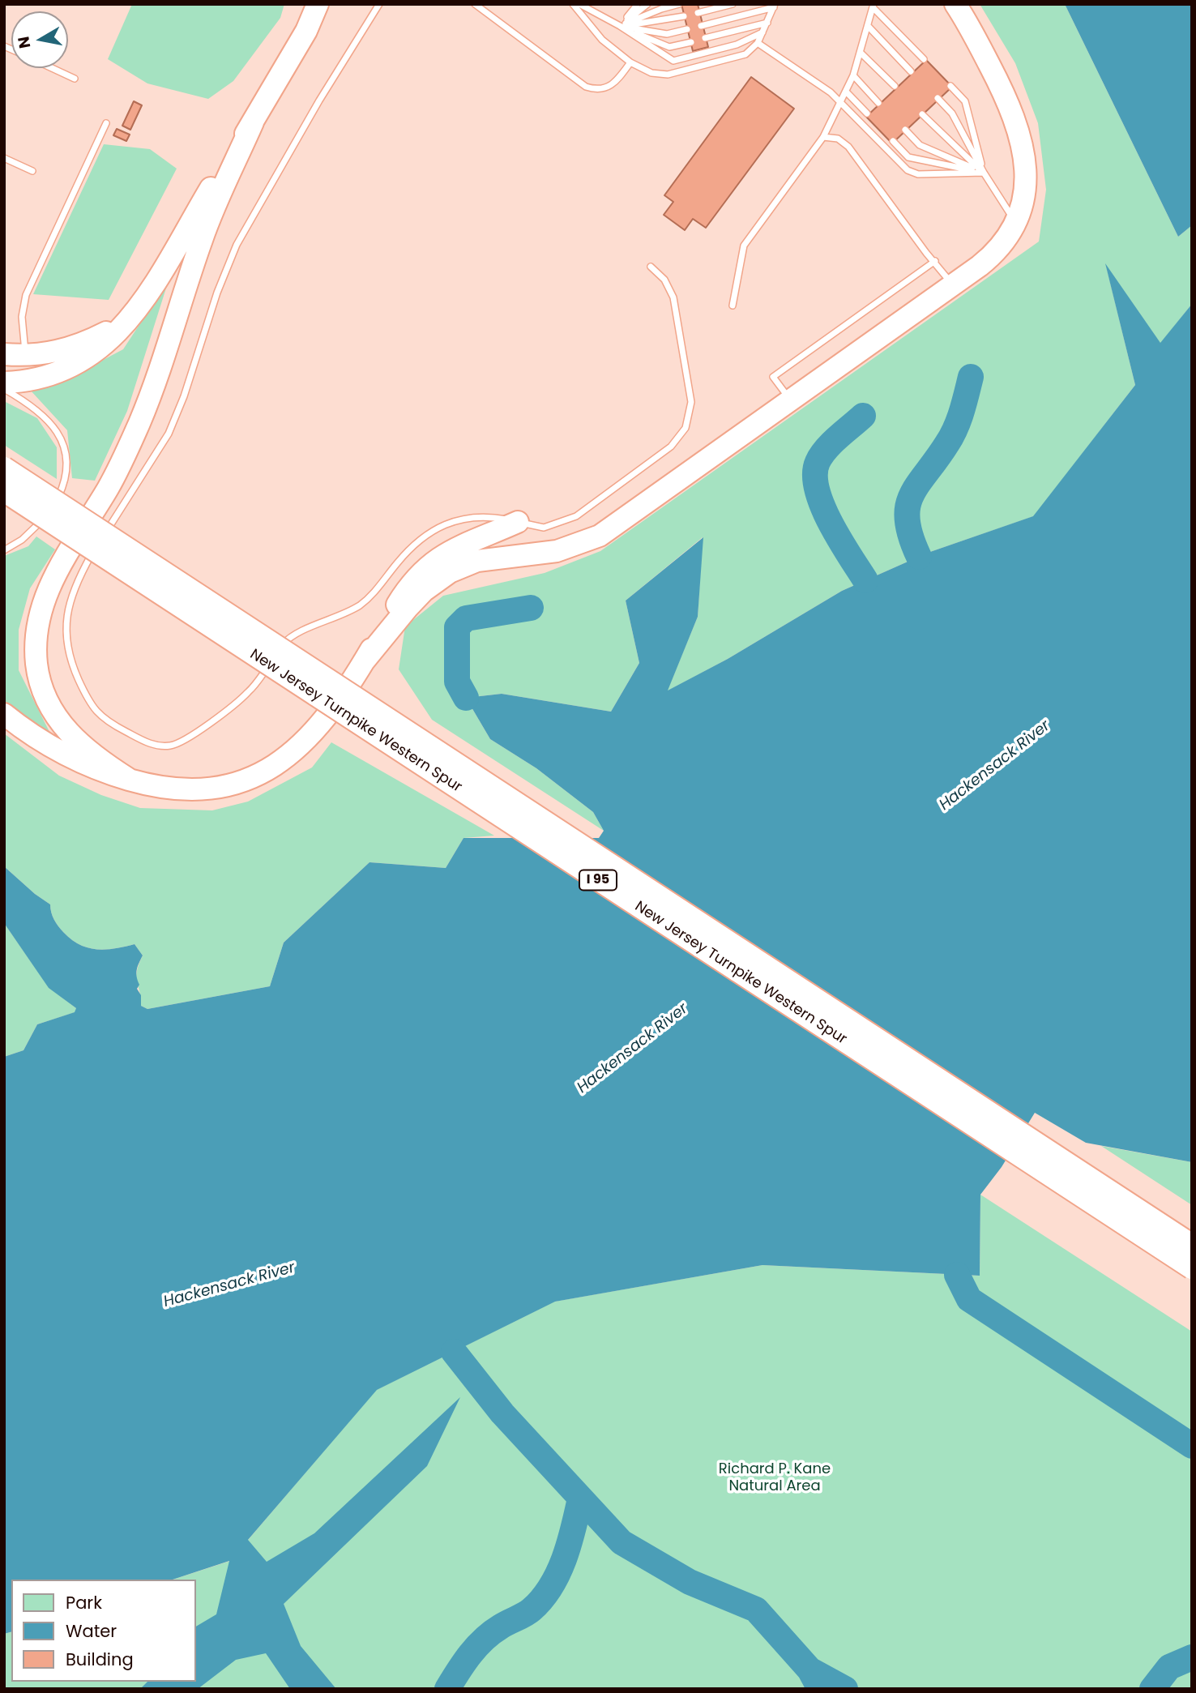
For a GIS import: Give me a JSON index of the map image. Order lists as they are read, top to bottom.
{
  "streets": {
    "highway": ["New Jersey Turnpike Western Spur", "I 95"]
  },
  "water": ["Hackensack River"],
  "parks": ["Richard P. Kane Natural Area"],
  "legend": ["Park", "Water", "Building"],
  "north": "left"
}
